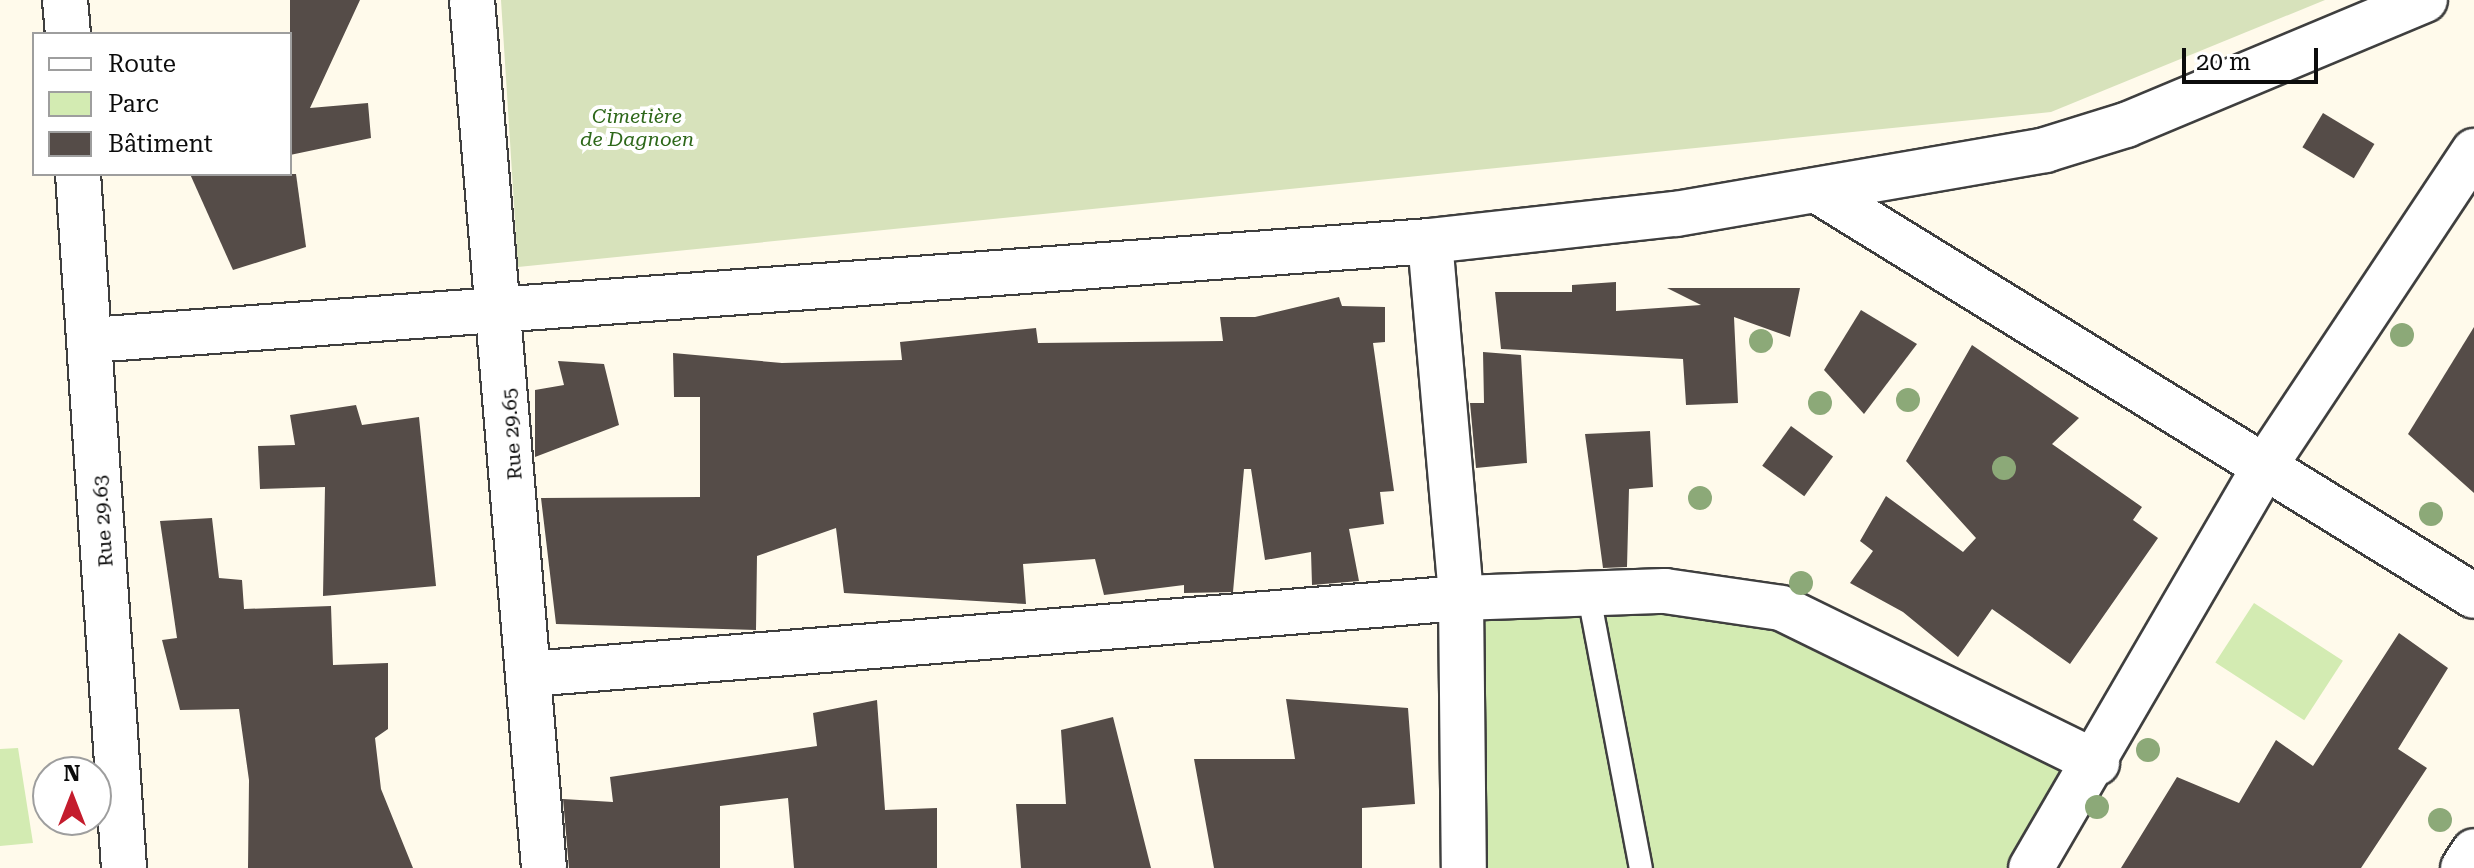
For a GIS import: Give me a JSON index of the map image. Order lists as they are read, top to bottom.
{
  "streets": {
    "street": ["Rue 29.65", "Rue 29.63"]
  },
  "parks": ["Cimetière de Dagnoen"],
  "legend": ["Route", "Parc", "Bâtiment"],
  "scale_bar": "20 m",
  "north": "top"
}
